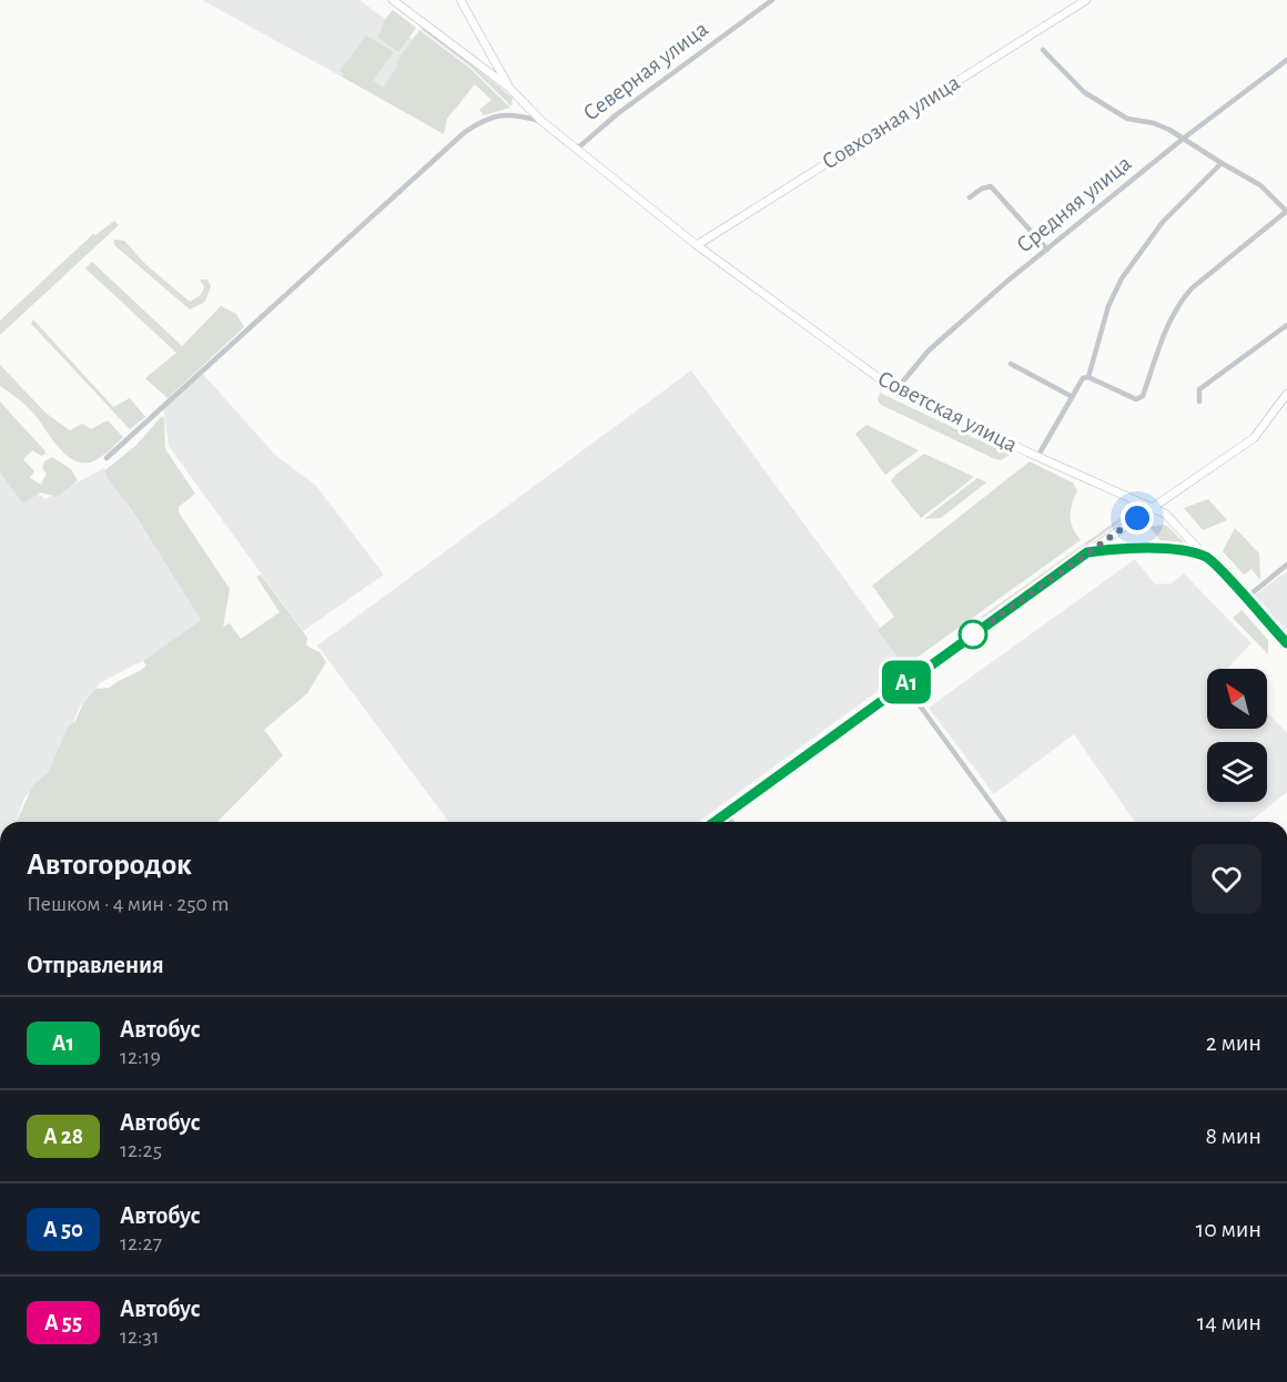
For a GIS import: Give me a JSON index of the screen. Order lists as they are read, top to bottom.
{
  "streets": {
    "main road": ["Совхозная улица", "Советская улица"],
    "street": ["Северная улица", "Средняя улица"]
  },
  "crossings": [
    ["Северная улица", "Советская улица"],
    ["Совхозная улица", "Советская улица"],
    ["Средняя улица", "Советская улица"]
  ],
  "lines": ["bus line А1"],
  "north": "top left",
  "page": {
    "on_map": "А1",
    "heading": [
      ["Автогородок", "Пешком · 4 мин · 250 m"],
      "Отправления"
    ],
    "list": [
      {
        "mark": "А1",
        "name": "Автобус",
        "note": "12:19",
        "value": "2 мин"
      },
      {
        "mark": "А 28",
        "name": "Автобус",
        "note": "12:25",
        "value": "8 мин"
      },
      {
        "mark": "А 50",
        "name": "Автобус",
        "note": "12:27",
        "value": "10 мин"
      },
      {
        "mark": "А 55",
        "name": "Автобус",
        "note": "12:31",
        "value": "14 мин"
      }
    ]
  }
}
